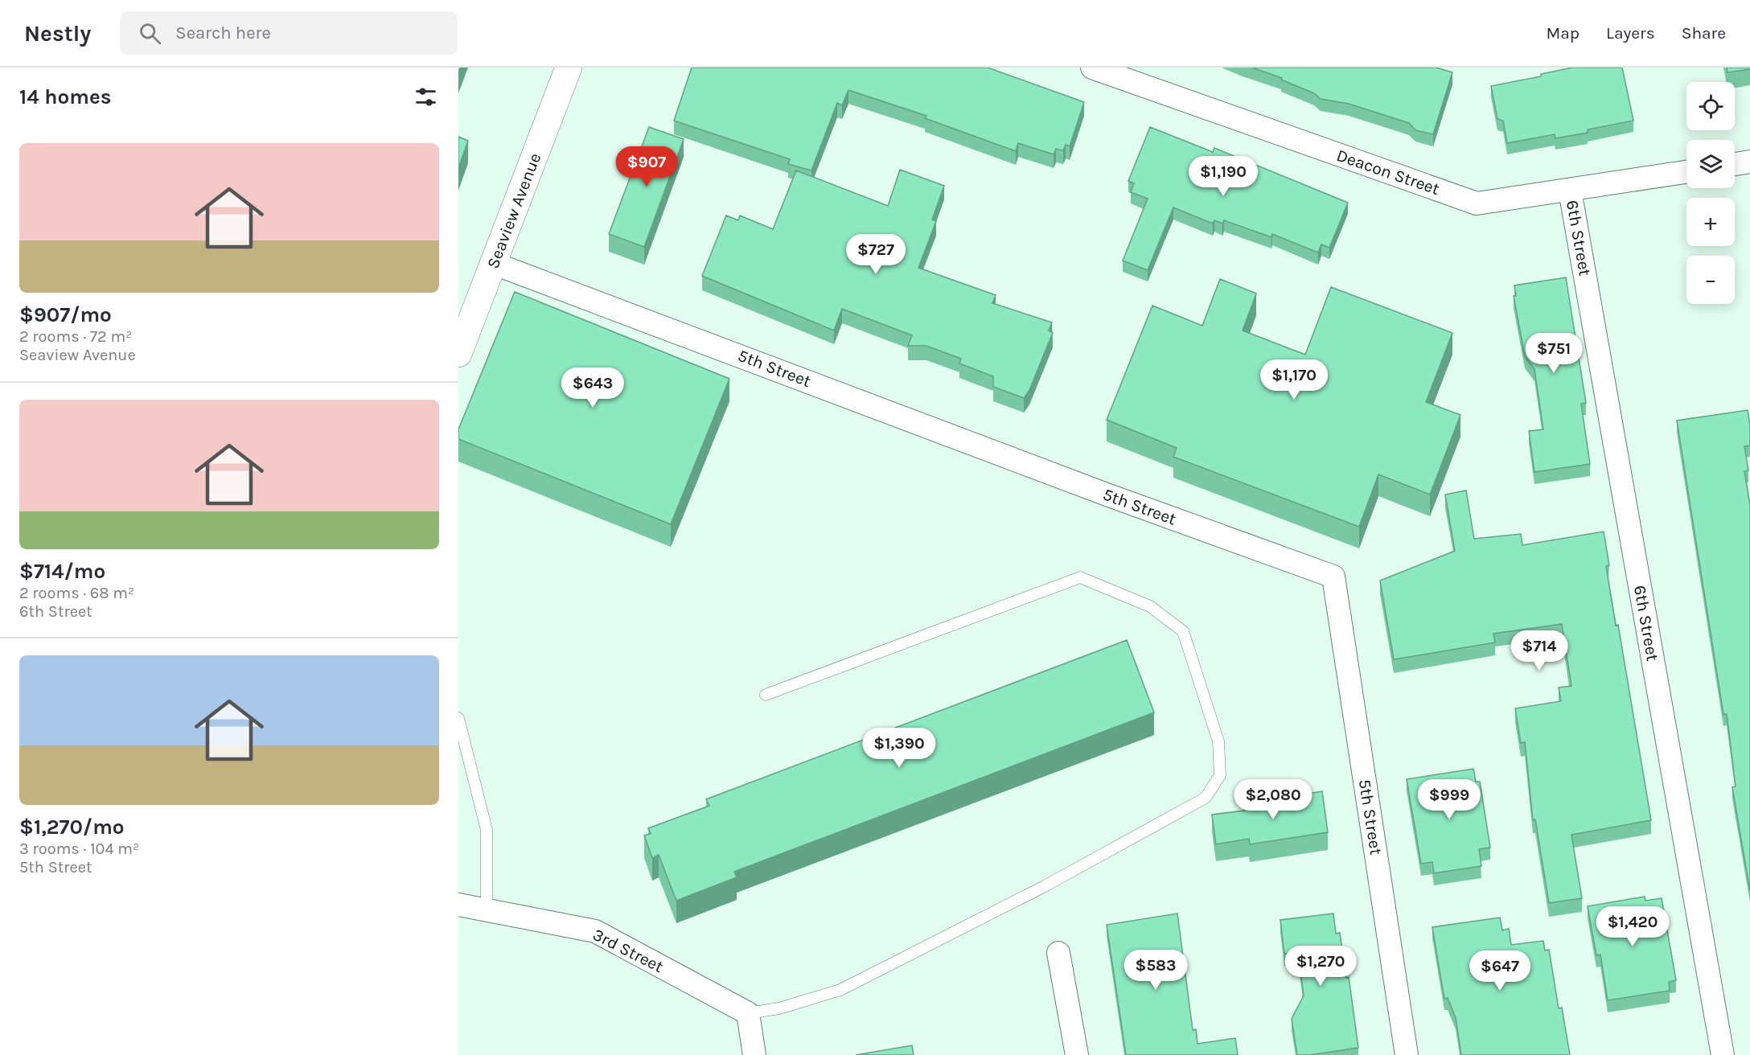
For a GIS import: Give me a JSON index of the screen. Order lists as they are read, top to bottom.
{
  "streets": {
    "main road": ["Seaview Avenue"],
    "street": [
      "Deacon Street",
      "6th Street",
      "5th Street",
      "3rd Street"
    ]
  },
  "crossings": [
    ["Deacon Street", "6th Street"],
    ["Seaview Avenue", "5th Street"]
  ],
  "page": {
    "header": "Nestly",
    "search": "Search here",
    "nav": ["Map", "Layers", "Share"],
    "heading": "14 homes",
    "map_buttons": ["+", "−"],
    "list": [
      {
        "name": "$907/mo",
        "note": "2 rooms · 72 m² · Seaview Avenue"
      },
      {
        "name": "$714/mo",
        "note": "2 rooms · 68 m² · 6th Street"
      },
      {
        "name": "$1,270/mo",
        "note": "3 rooms · 104 m² · 5th Street"
      }
    ],
    "price": [
      "$907",
      "$1,190",
      "$727",
      "$751",
      "$1,170",
      "$643",
      "$714",
      "$1,390",
      "$2,080",
      "$999",
      "$1,420",
      "$1,270",
      "$583",
      "$647"
    ]
  }
}
